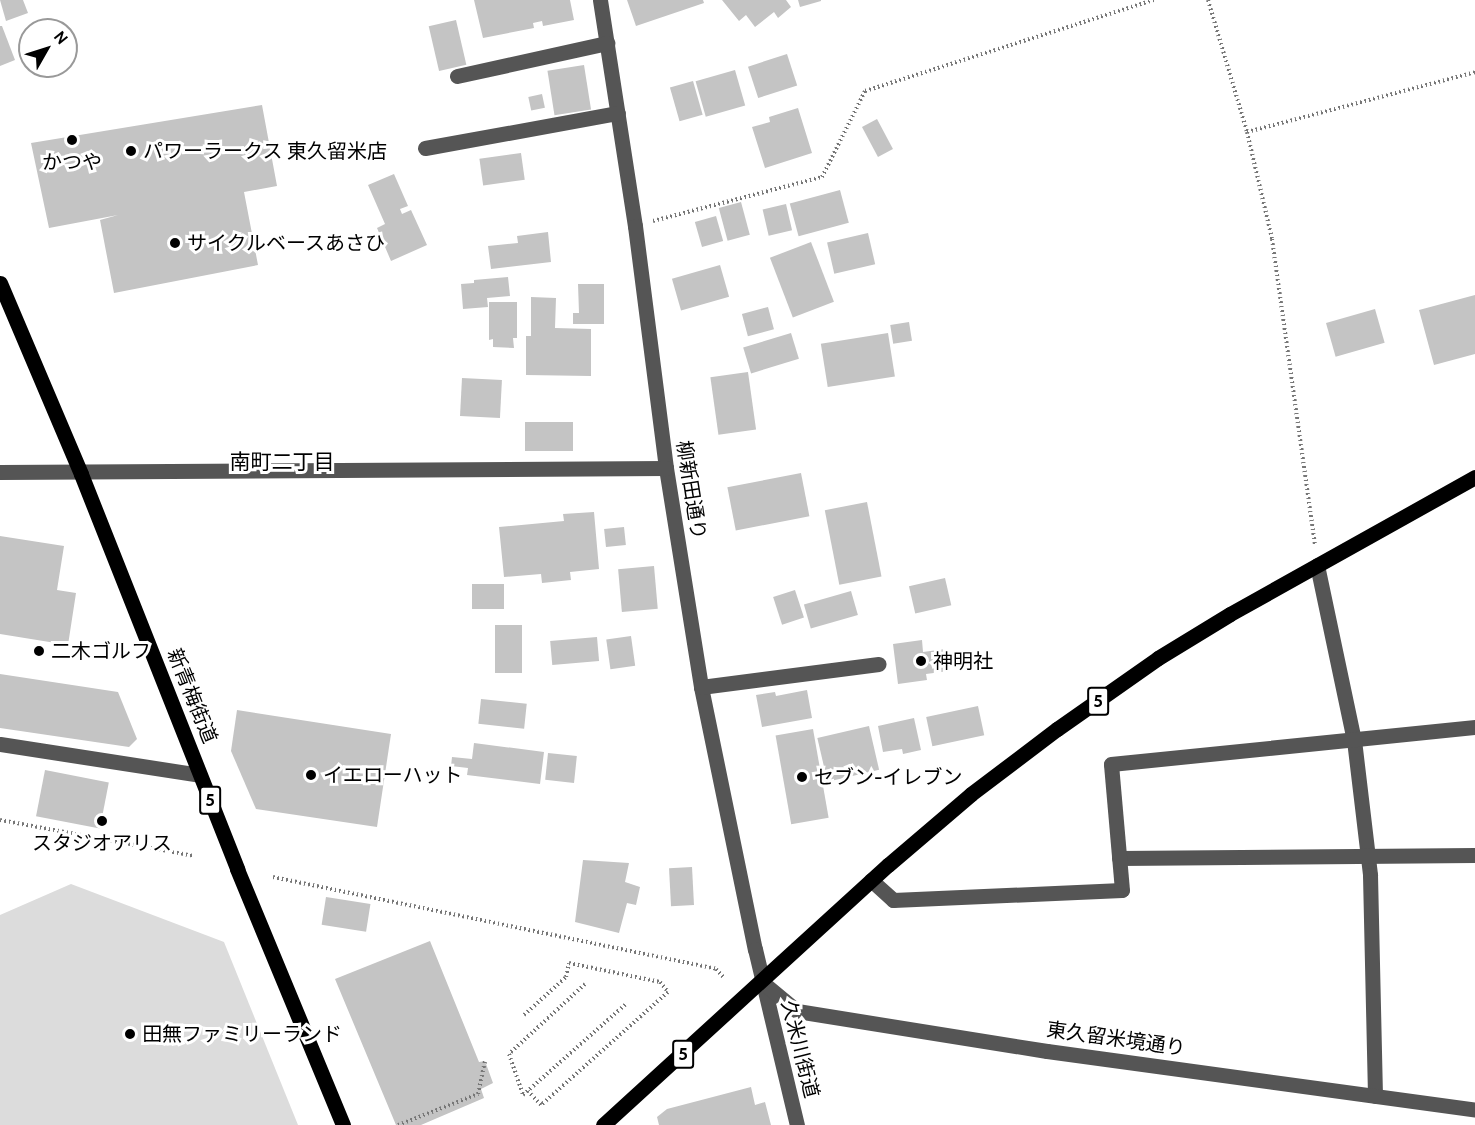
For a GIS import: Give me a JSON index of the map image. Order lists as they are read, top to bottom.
{
  "streets": {
    "main road": ["新青梅街道", "5"],
    "street": ["柳新田通り", "東久留米境通り", "久米川街道"]
  },
  "crossings": [
    ["柳新田通り", "5"],
    ["柳新田通り", "東久留米境通り"],
    ["柳新田通り", "久米川街道"],
    ["5", "東久留米境通り"],
    ["5", "久米川街道"],
    ["東久留米境通り", "久米川街道"]
  ],
  "districts": ["南町二丁目"],
  "places": [
    "かつや",
    "パワーラークス 東久留米店",
    "サイクルベースあさひ",
    "二木ゴルフ",
    "神明社",
    "イエローハット",
    "セブン-イレブン",
    "スタジオアリス",
    "田無ファミリーランド"
  ],
  "north": "top right"
}
